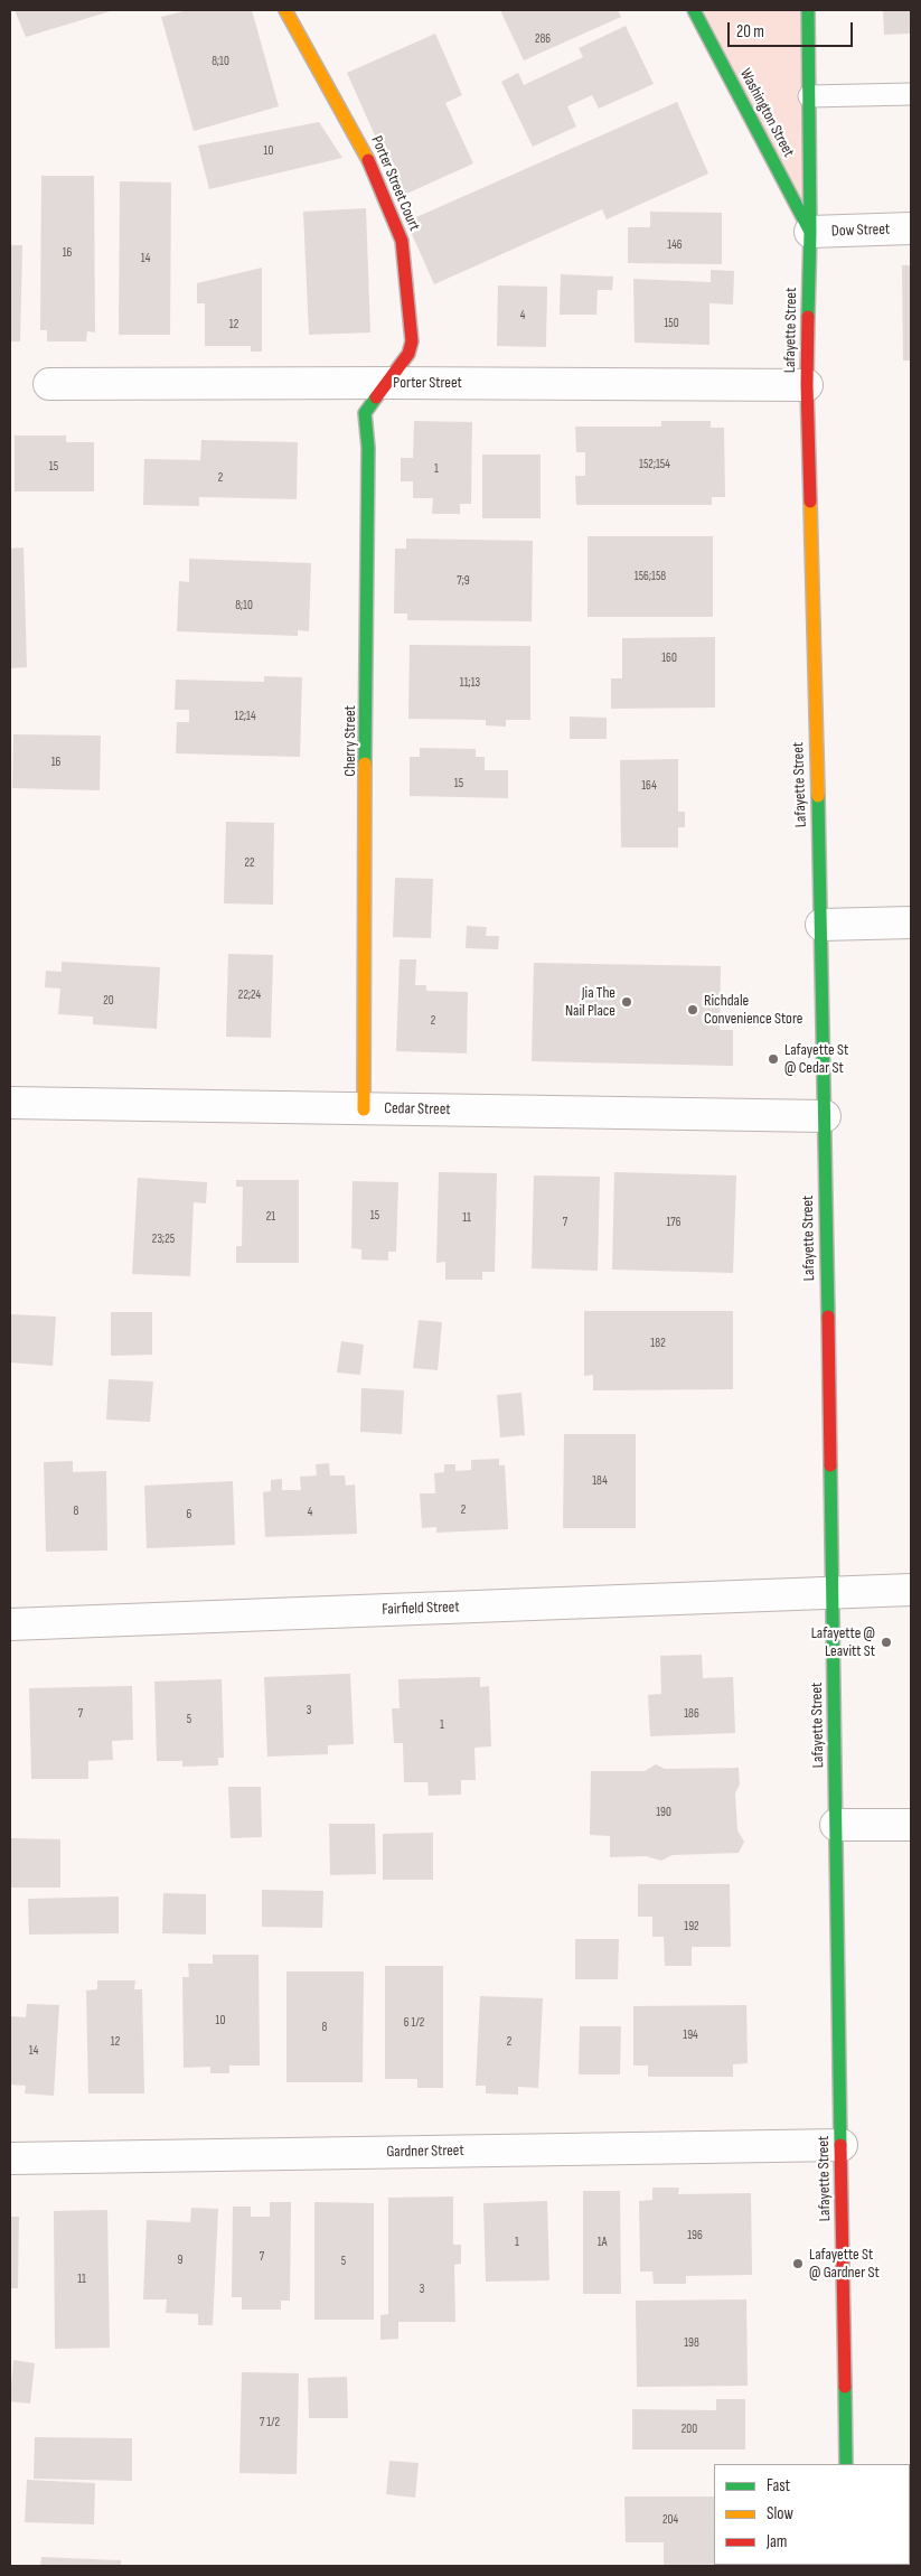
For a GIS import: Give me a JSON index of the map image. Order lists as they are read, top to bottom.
{
  "streets": {
    "main road": [
      "Washington Street",
      "Porter Street Court",
      "Lafayette Street",
      "Cherry Street"
    ],
    "street": [
      "Dow Street",
      "Porter Street",
      "Cedar Street",
      "Fairfield Street",
      "Gardner Street"
    ]
  },
  "crossings": [
    ["Washington Street", "Dow Street"],
    ["Washington Street", "Lafayette Street"],
    ["Porter Street Court", "Porter Street"],
    ["Porter Street Court", "Cherry Street"],
    ["Dow Street", "Lafayette Street"],
    ["Lafayette Street", "Porter Street"],
    ["Lafayette Street", "Cedar Street"],
    ["Lafayette Street", "Fairfield Street"],
    ["Lafayette Street", "Gardner Street"],
    ["Porter Street", "Cherry Street"],
    ["Cherry Street", "Cedar Street"]
  ],
  "places": [
    "Jia The Nail Place",
    "Richdale Convenience Store",
    "Lafayette St @ Cedar St",
    "Lafayette @ Leavitt St",
    "Lafayette St @ Gardner St"
  ],
  "house_numbers": [
    "286",
    "8;10",
    "10",
    "146",
    "16",
    "14",
    "4",
    "150",
    "12",
    "152;154",
    "15",
    "1",
    "2",
    "156;158",
    "7;9",
    "8;10",
    "160",
    "11;13",
    "12;14",
    "16",
    "15",
    "164",
    "22",
    "22;24",
    "20",
    "2",
    "15",
    "21",
    "11",
    "7",
    "176",
    "23;25",
    "182",
    "184",
    "2",
    "8",
    "4",
    "6",
    "3",
    "7",
    "186",
    "5",
    "1",
    "190",
    "192",
    "10",
    "6 1/2",
    "8",
    "194",
    "12",
    "2",
    "14",
    "196",
    "1",
    "1A",
    "7",
    "9",
    "5",
    "11",
    "3",
    "198",
    "7 1/2",
    "200",
    "204"
  ],
  "legend": ["Fast", "Slow", "Jam"],
  "scale_bar": "20 m"
}
